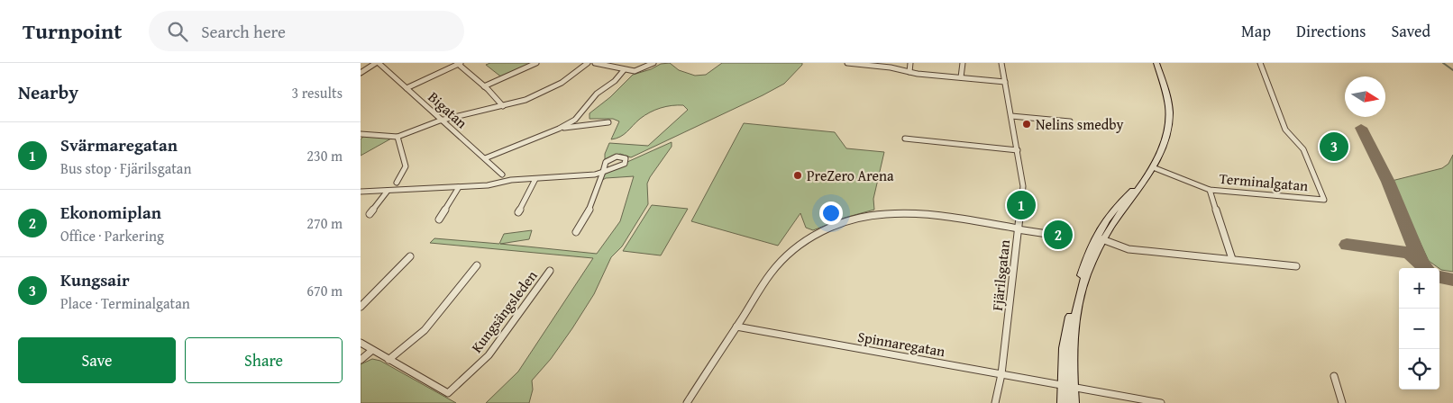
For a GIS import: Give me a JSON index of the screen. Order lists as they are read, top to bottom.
{
  "streets": {
    "street": [
      "Bigatan",
      "Terminalgatan",
      "Fjärilsgatan",
      "Kungsängsleden",
      "Spinnaregatan"
    ]
  },
  "crossings": [
    ["Fjärilsgatan", "Spinnaregatan"]
  ],
  "places": ["Nelins smedby", "PreZero Arena"],
  "north": "right",
  "page": {
    "header": "Turnpoint",
    "search": "Search here",
    "nav": ["Map", "Directions", "Saved"],
    "heading": ["Nearby", "3 results"],
    "list": [
      {
        "mark": "1",
        "name": "Svärmaregatan",
        "note": "Bus stop · Fjärilsgatan",
        "value": "230 m"
      },
      {
        "mark": "2",
        "name": "Ekonomiplan",
        "note": "Office · Parkering",
        "value": "270 m"
      },
      {
        "mark": "3",
        "name": "Kungsair",
        "note": "Place · Terminalgatan",
        "value": "670 m"
      }
    ],
    "pins": ["3", "1", "2"],
    "map_buttons": ["+", "−"],
    "buttons": ["Save", "Share"]
  }
}
